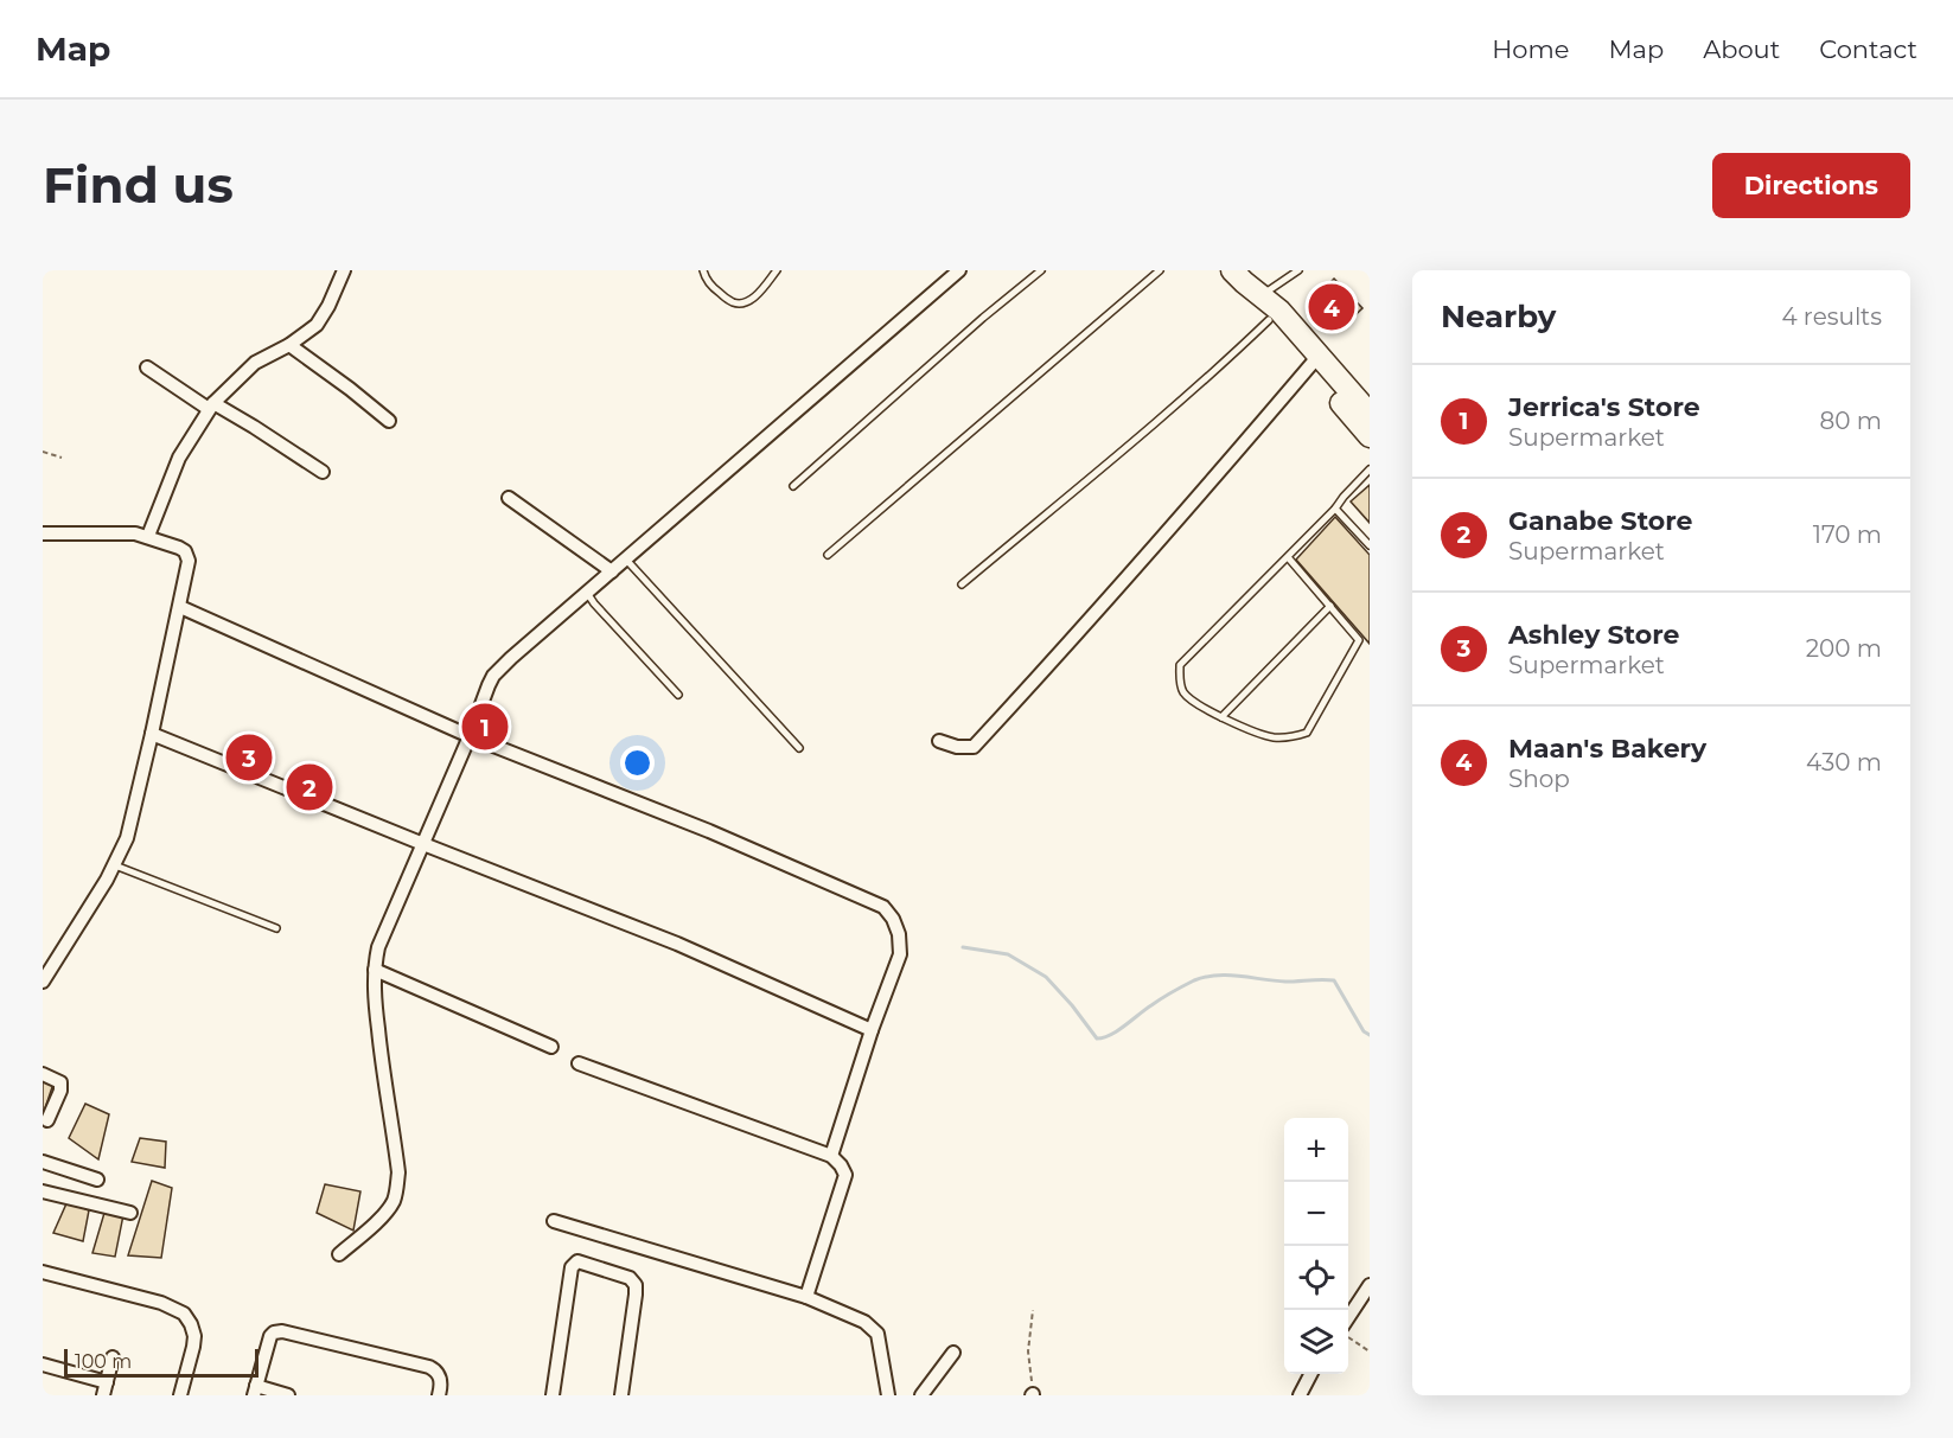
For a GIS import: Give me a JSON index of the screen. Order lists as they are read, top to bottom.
{
  "scale_bar": "100 m",
  "page": {
    "header": "Map",
    "nav": [
      "Home",
      "Map",
      "About",
      "Contact"
    ],
    "buttons": "Directions",
    "title": "Find us",
    "heading": ["Nearby", "4 results"],
    "pins": [
      "4",
      "1",
      "3",
      "2"
    ],
    "list": [
      {
        "mark": "1",
        "name": "Jerrica's Store",
        "note": "Supermarket",
        "value": "80 m"
      },
      {
        "mark": "2",
        "name": "Ganabe Store",
        "note": "Supermarket",
        "value": "170 m"
      },
      {
        "mark": "3",
        "name": "Ashley Store",
        "note": "Supermarket",
        "value": "200 m"
      },
      {
        "mark": "4",
        "name": "Maan's Bakery",
        "note": "Shop",
        "value": "430 m"
      }
    ],
    "map_buttons": ["+", "−"],
    "scale": "100 m"
  }
}
